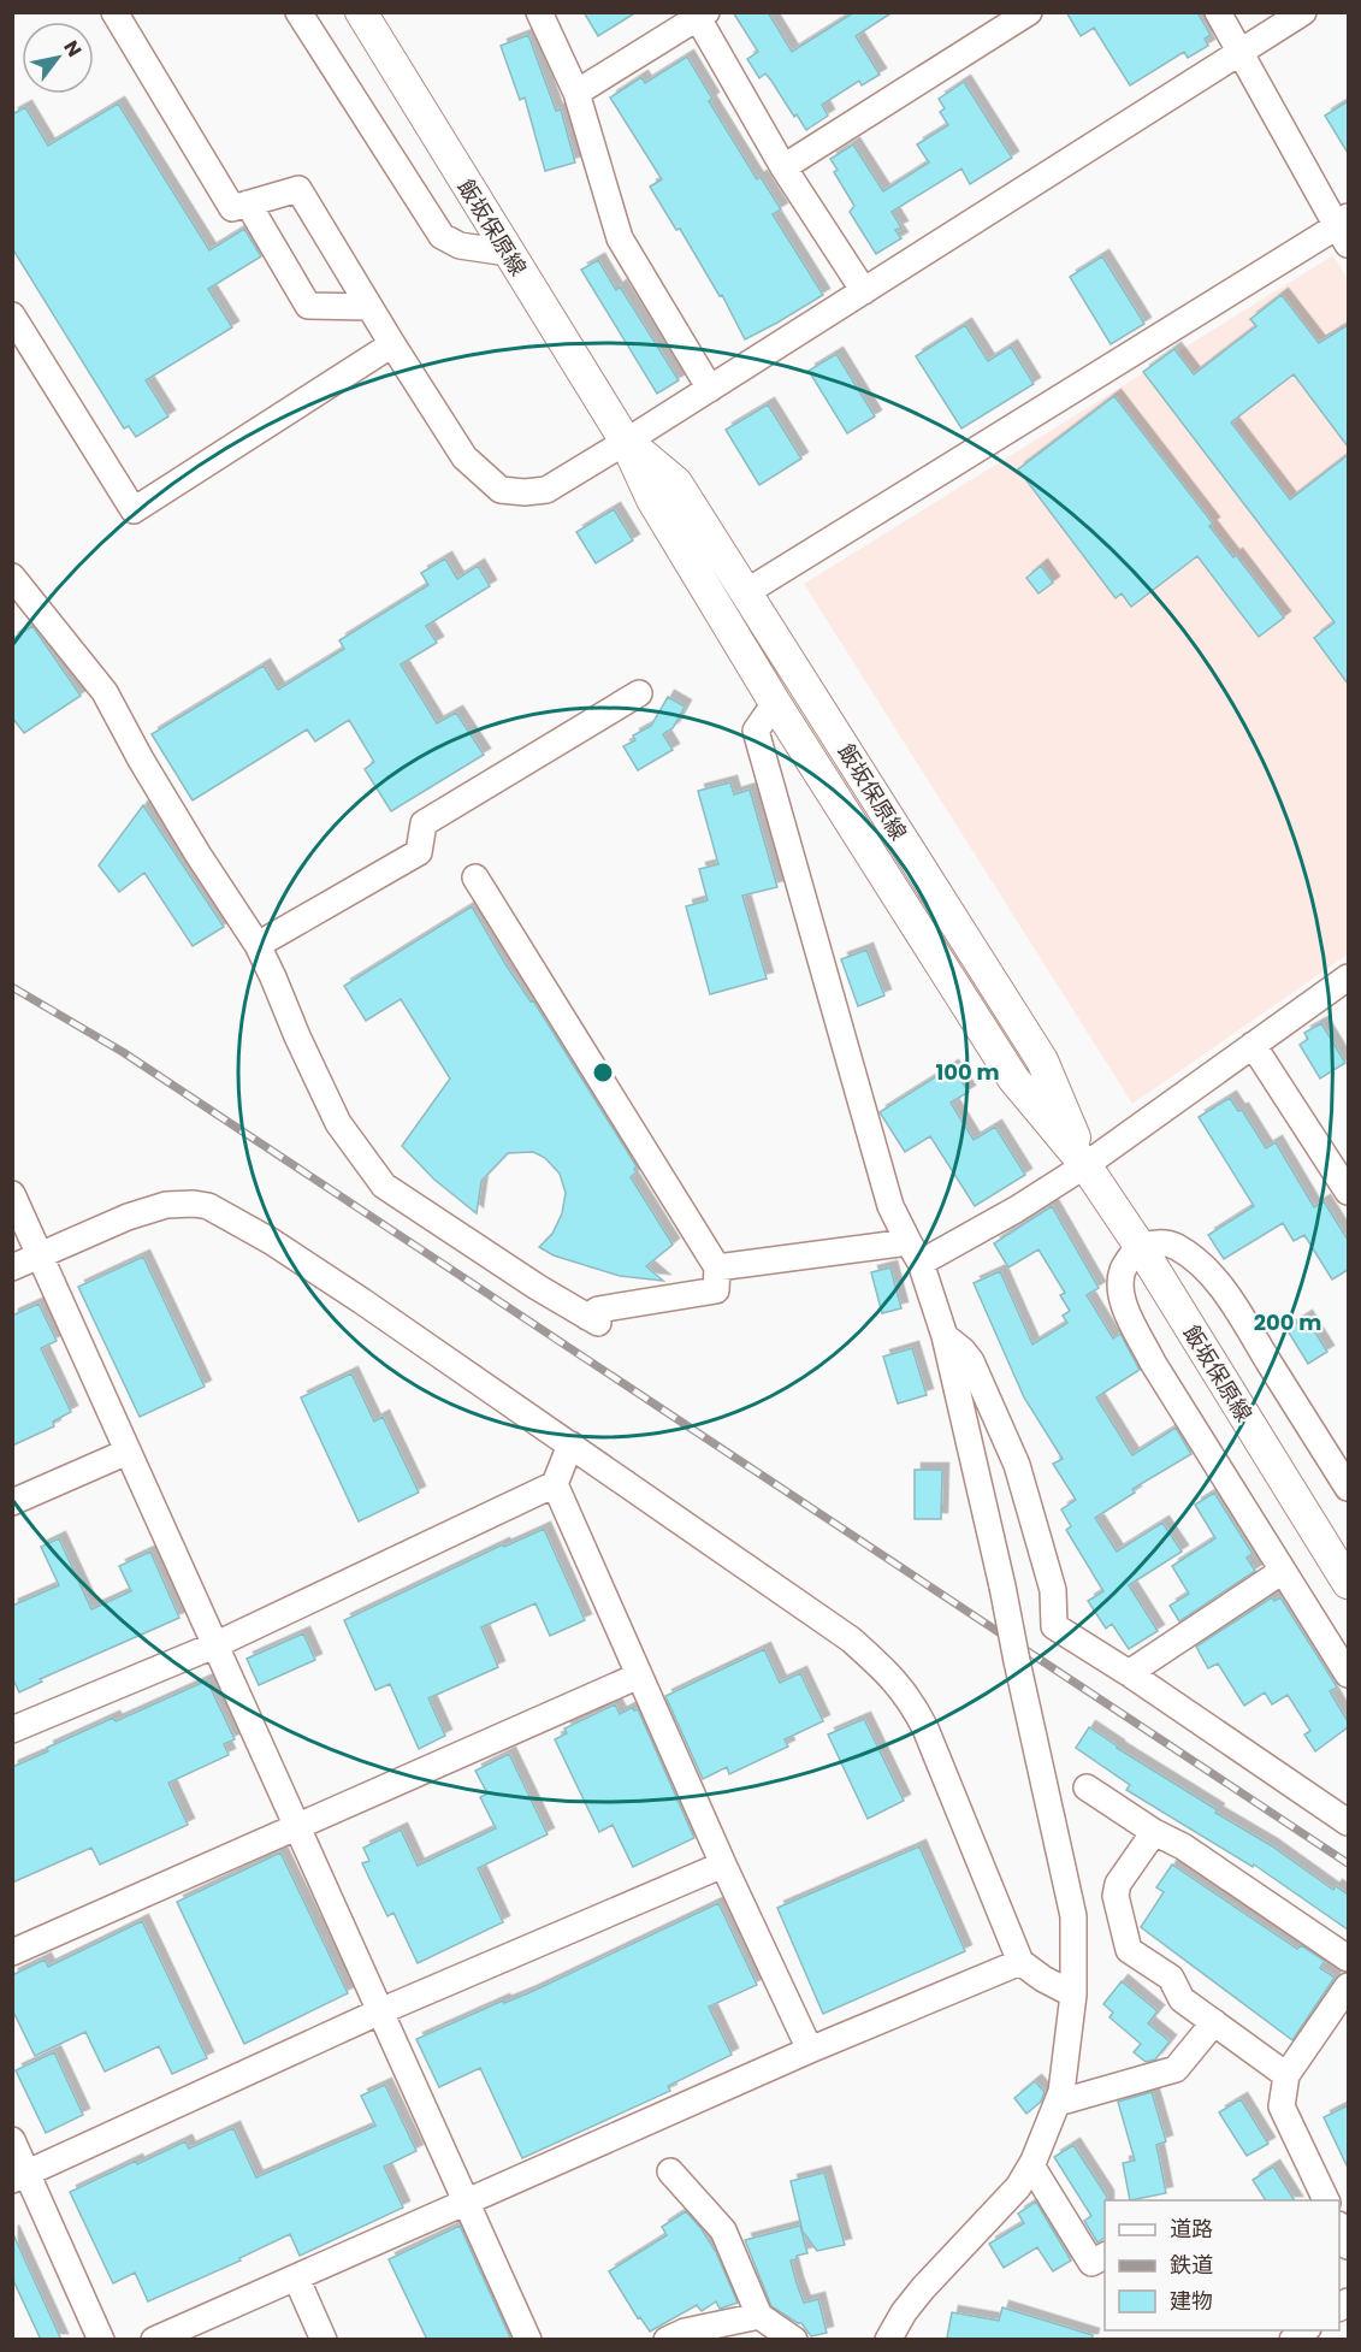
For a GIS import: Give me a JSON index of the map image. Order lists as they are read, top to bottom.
{
  "streets": {
    "main road": ["飯坂保原線"]
  },
  "legend": ["道路", "鉄道", "建物"],
  "north": "top right",
  "rings": ["100 m", "200 m"]
}
